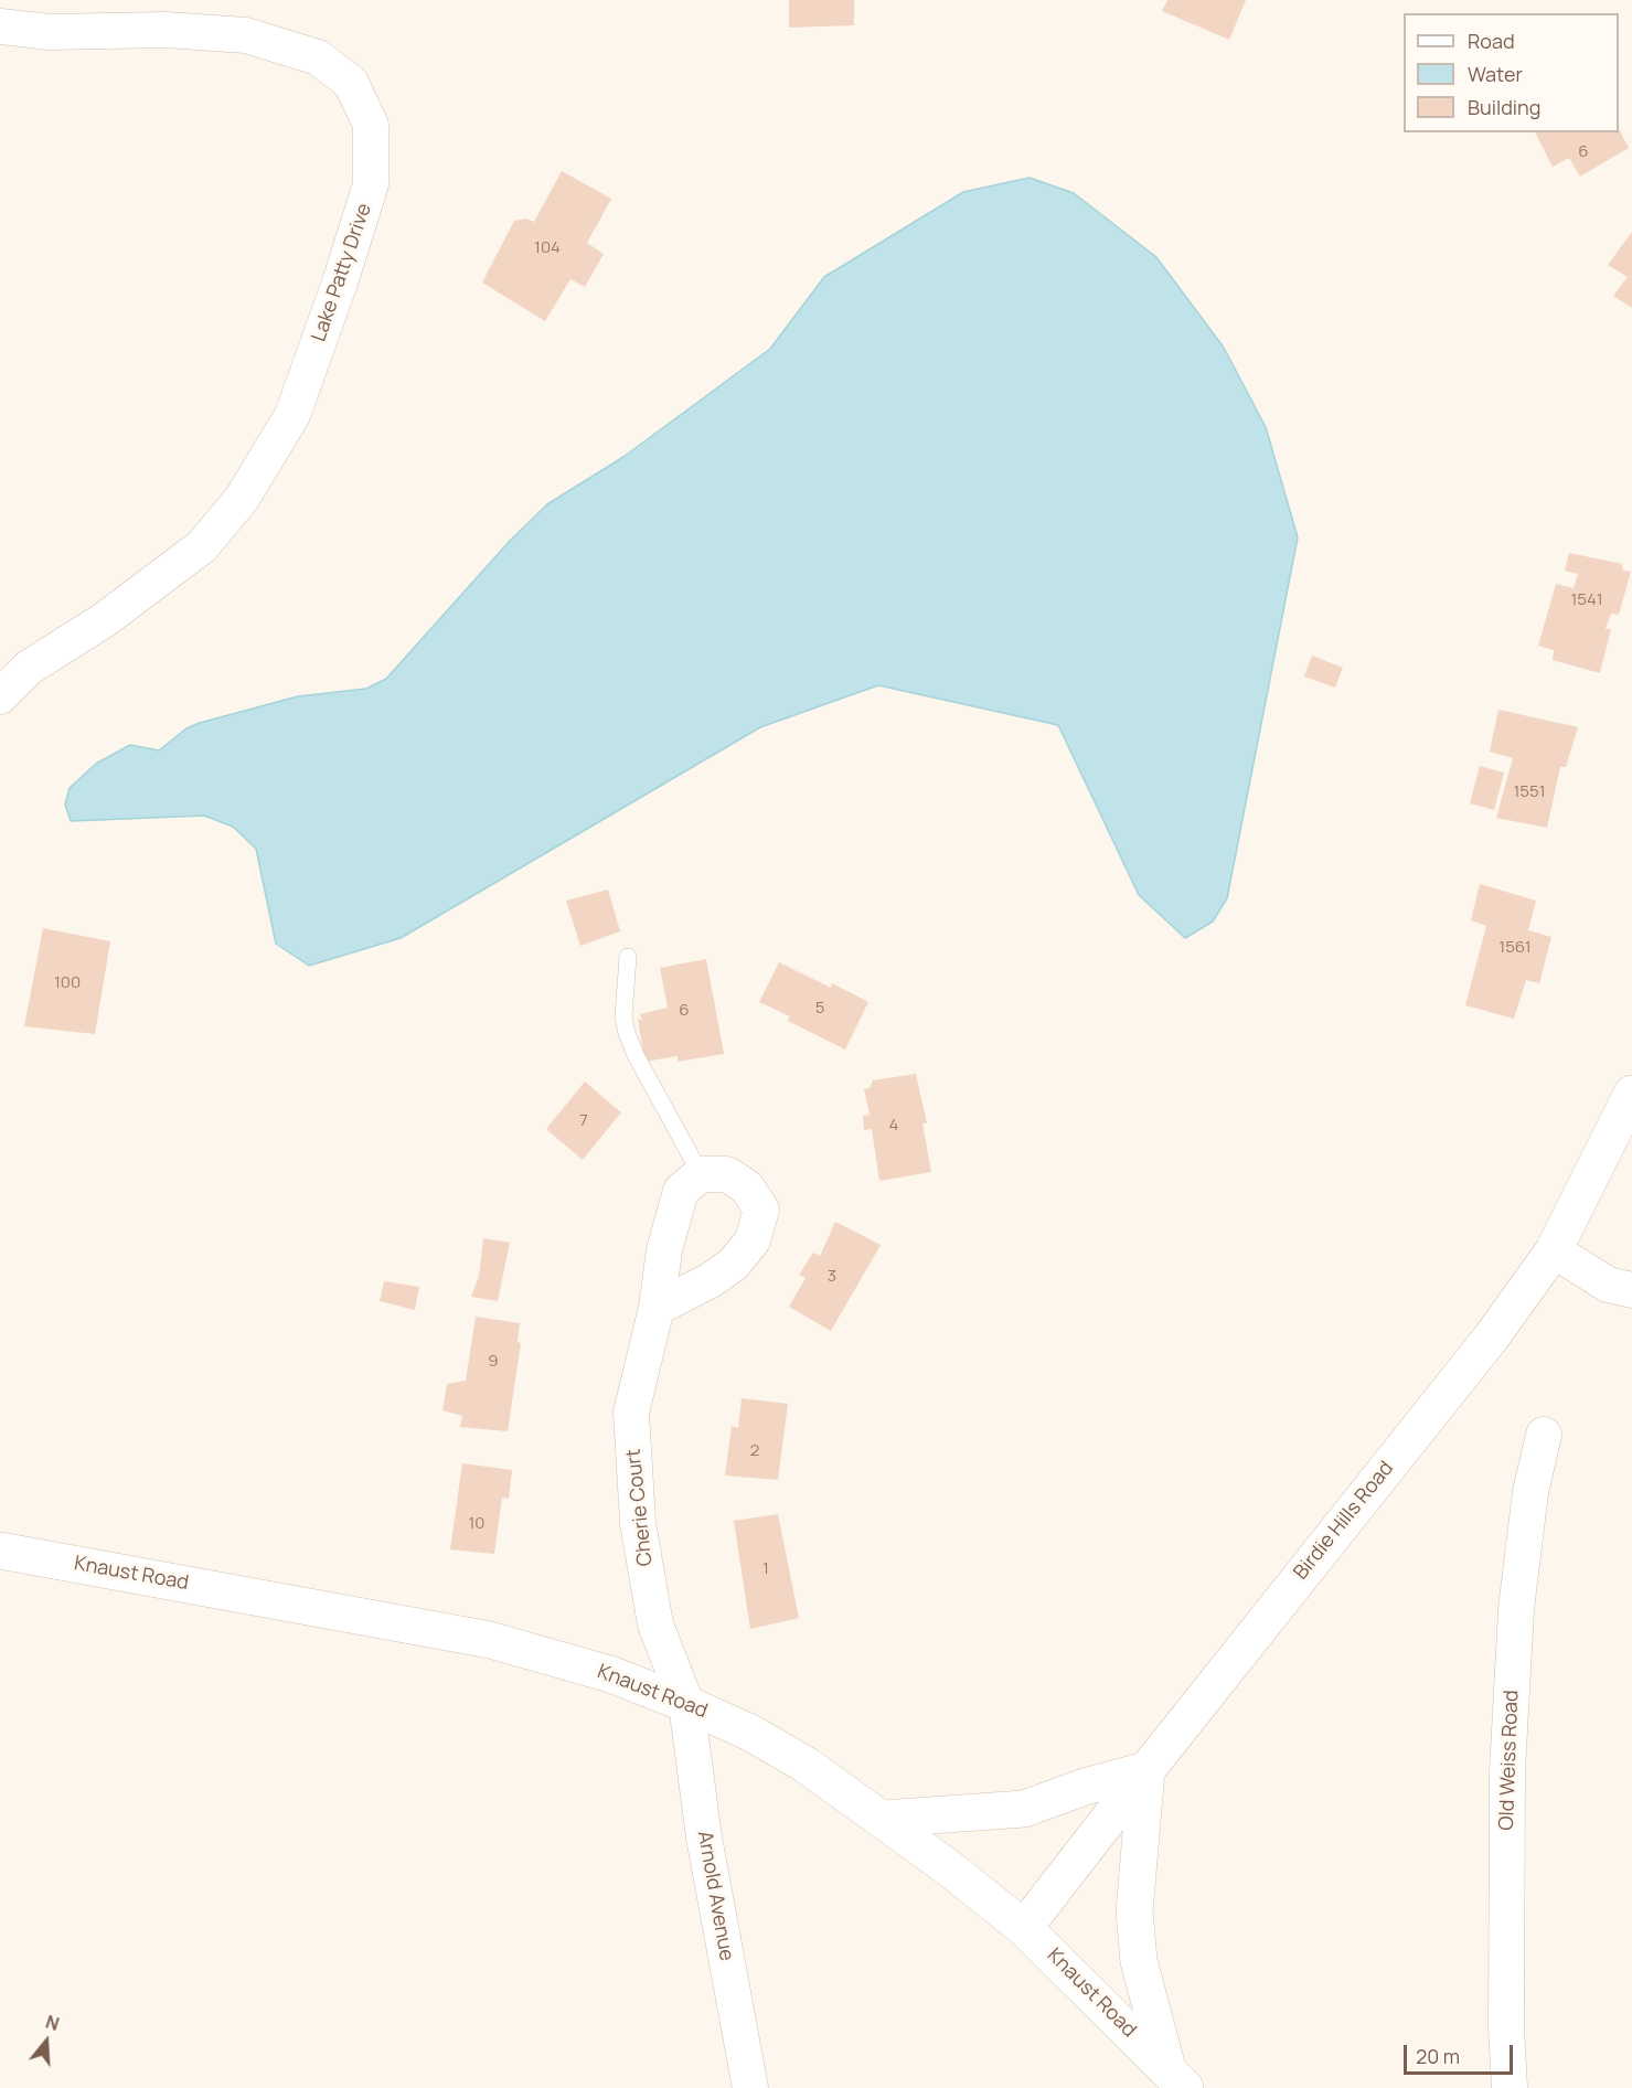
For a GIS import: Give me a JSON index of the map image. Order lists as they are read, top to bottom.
{
  "streets": {
    "main road": ["Birdie Hills Road", "Knaust Road"],
    "street": [
      "Lake Patty Drive",
      "Cherie Court",
      "Old Weiss Road",
      "Arnold Avenue"
    ]
  },
  "crossings": [
    ["Cherie Court", "Knaust Road"],
    ["Cherie Court", "Arnold Avenue"],
    ["Birdie Hills Road", "Knaust Road"],
    ["Knaust Road", "Arnold Avenue"]
  ],
  "house_numbers": [
    "6",
    "104",
    "1541",
    "1551",
    "1561",
    "100",
    "5",
    "6",
    "7",
    "4",
    "3",
    "9",
    "2",
    "10",
    "1"
  ],
  "legend": ["Road", "Water", "Building"],
  "scale_bar": "20 m",
  "north": "top"
}
